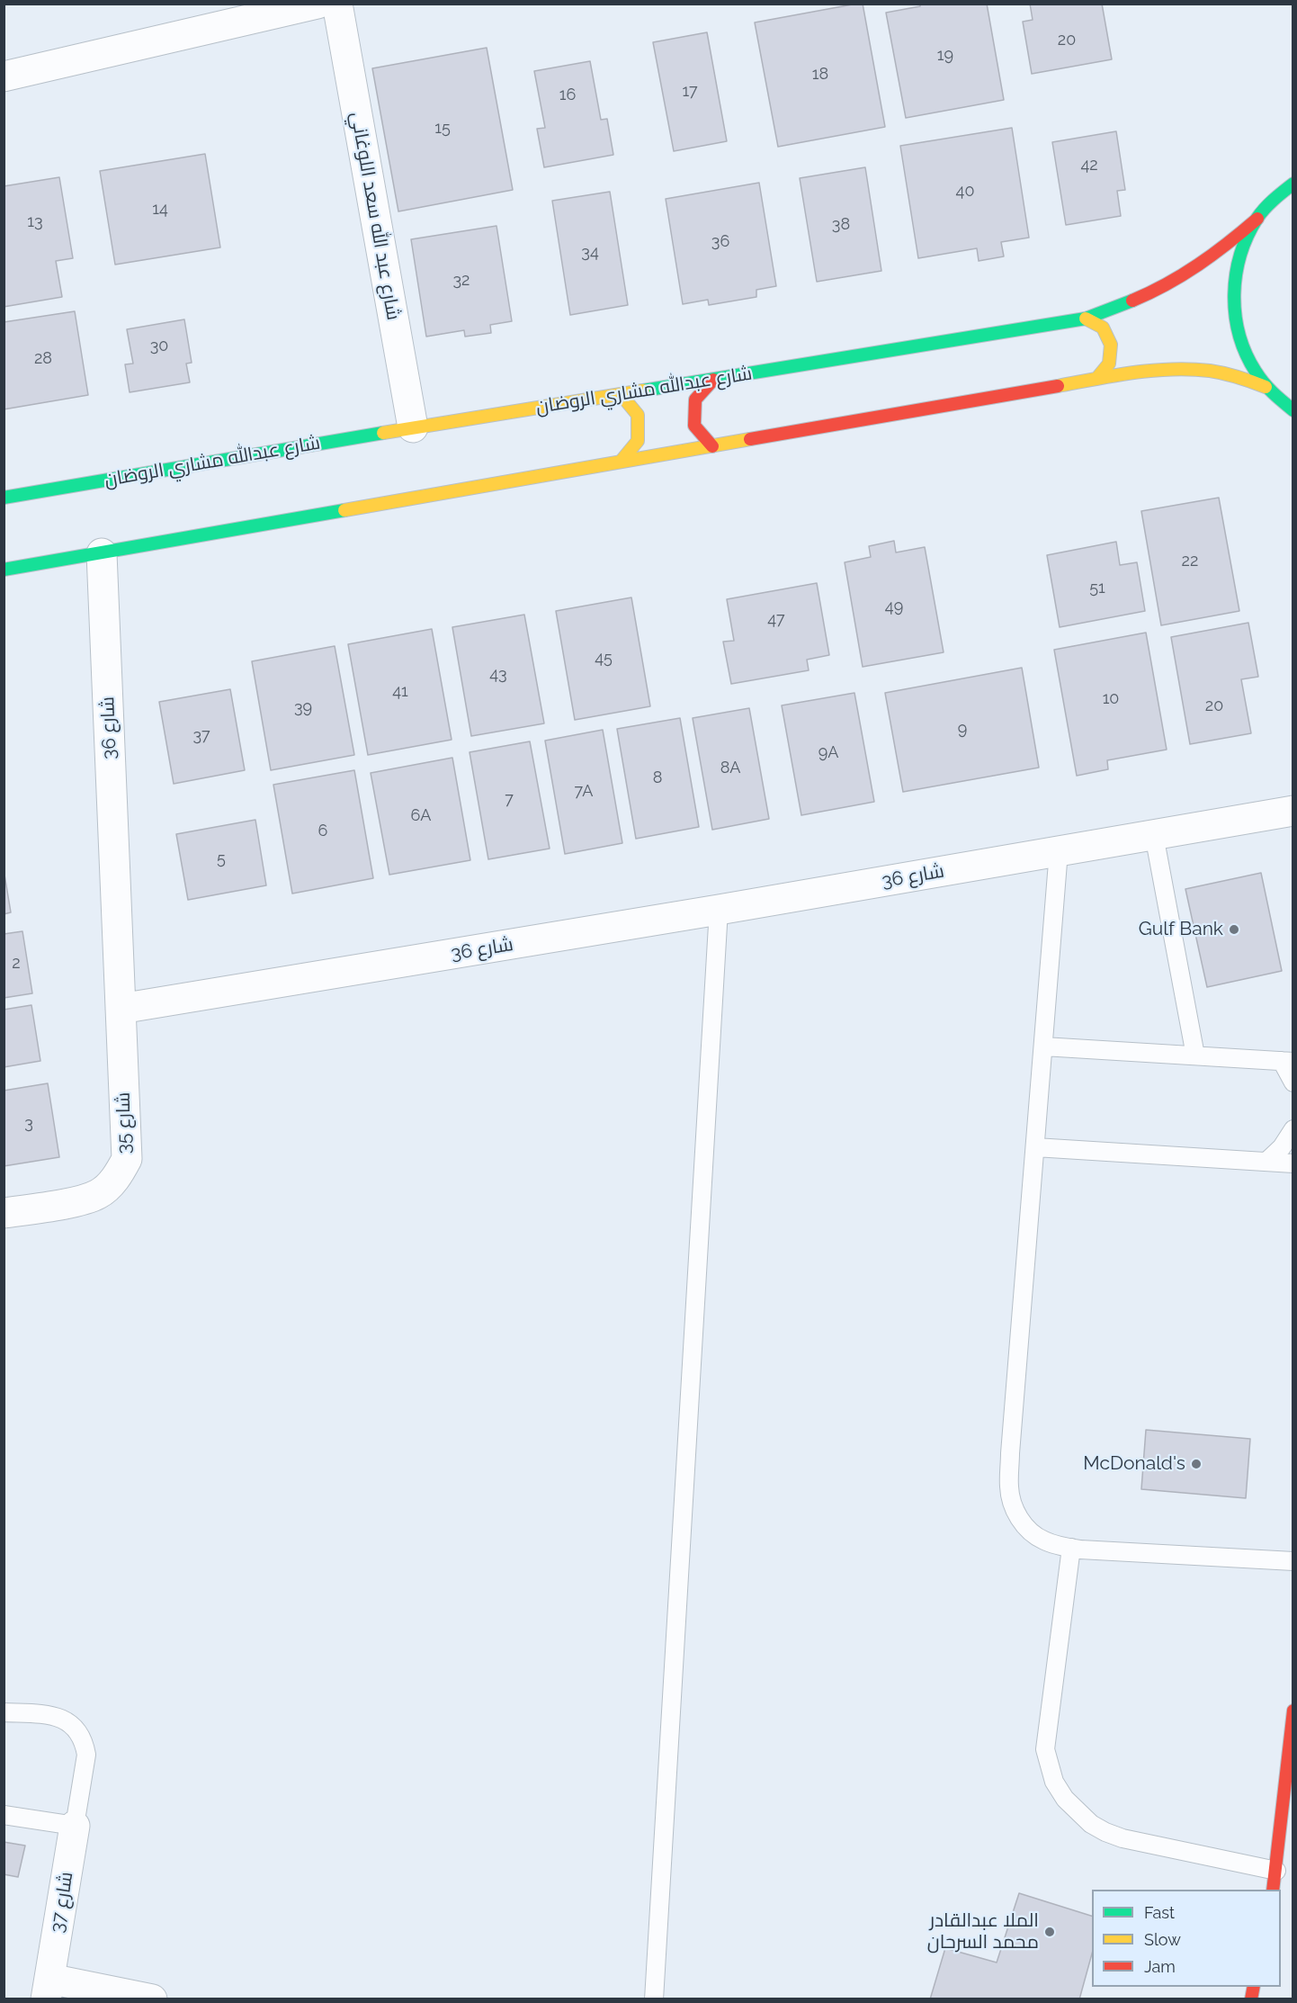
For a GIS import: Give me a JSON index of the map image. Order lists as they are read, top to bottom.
{
  "streets": {
    "street": [
      "شارع عبد الله سعد اللوغاني",
      "شارع عبدالله مشاري الروضان",
      "شارع 36",
      "شارع 35",
      "شارع 37"
    ]
  },
  "crossings": [
    ["شارع عبد الله سعد اللوغاني", "شارع عبدالله مشاري الروضان"],
    ["شارع 36", "شارع 35"]
  ],
  "places": ["Gulf Bank", "McDonald's", "الملا عبدالقادر محمد السرحان"],
  "house_numbers": [
    "20",
    "19",
    "18",
    "17",
    "16",
    "15",
    "42",
    "40",
    "14",
    "13",
    "38",
    "36",
    "34",
    "32",
    "30",
    "28",
    "22",
    "51",
    "49",
    "47",
    "45",
    "43",
    "41",
    "10",
    "20",
    "39",
    "9",
    "37",
    "9A",
    "8A",
    "8",
    "7A",
    "7",
    "6A",
    "6",
    "5",
    "2",
    "3"
  ],
  "legend": ["Fast", "Slow", "Jam"]
}
